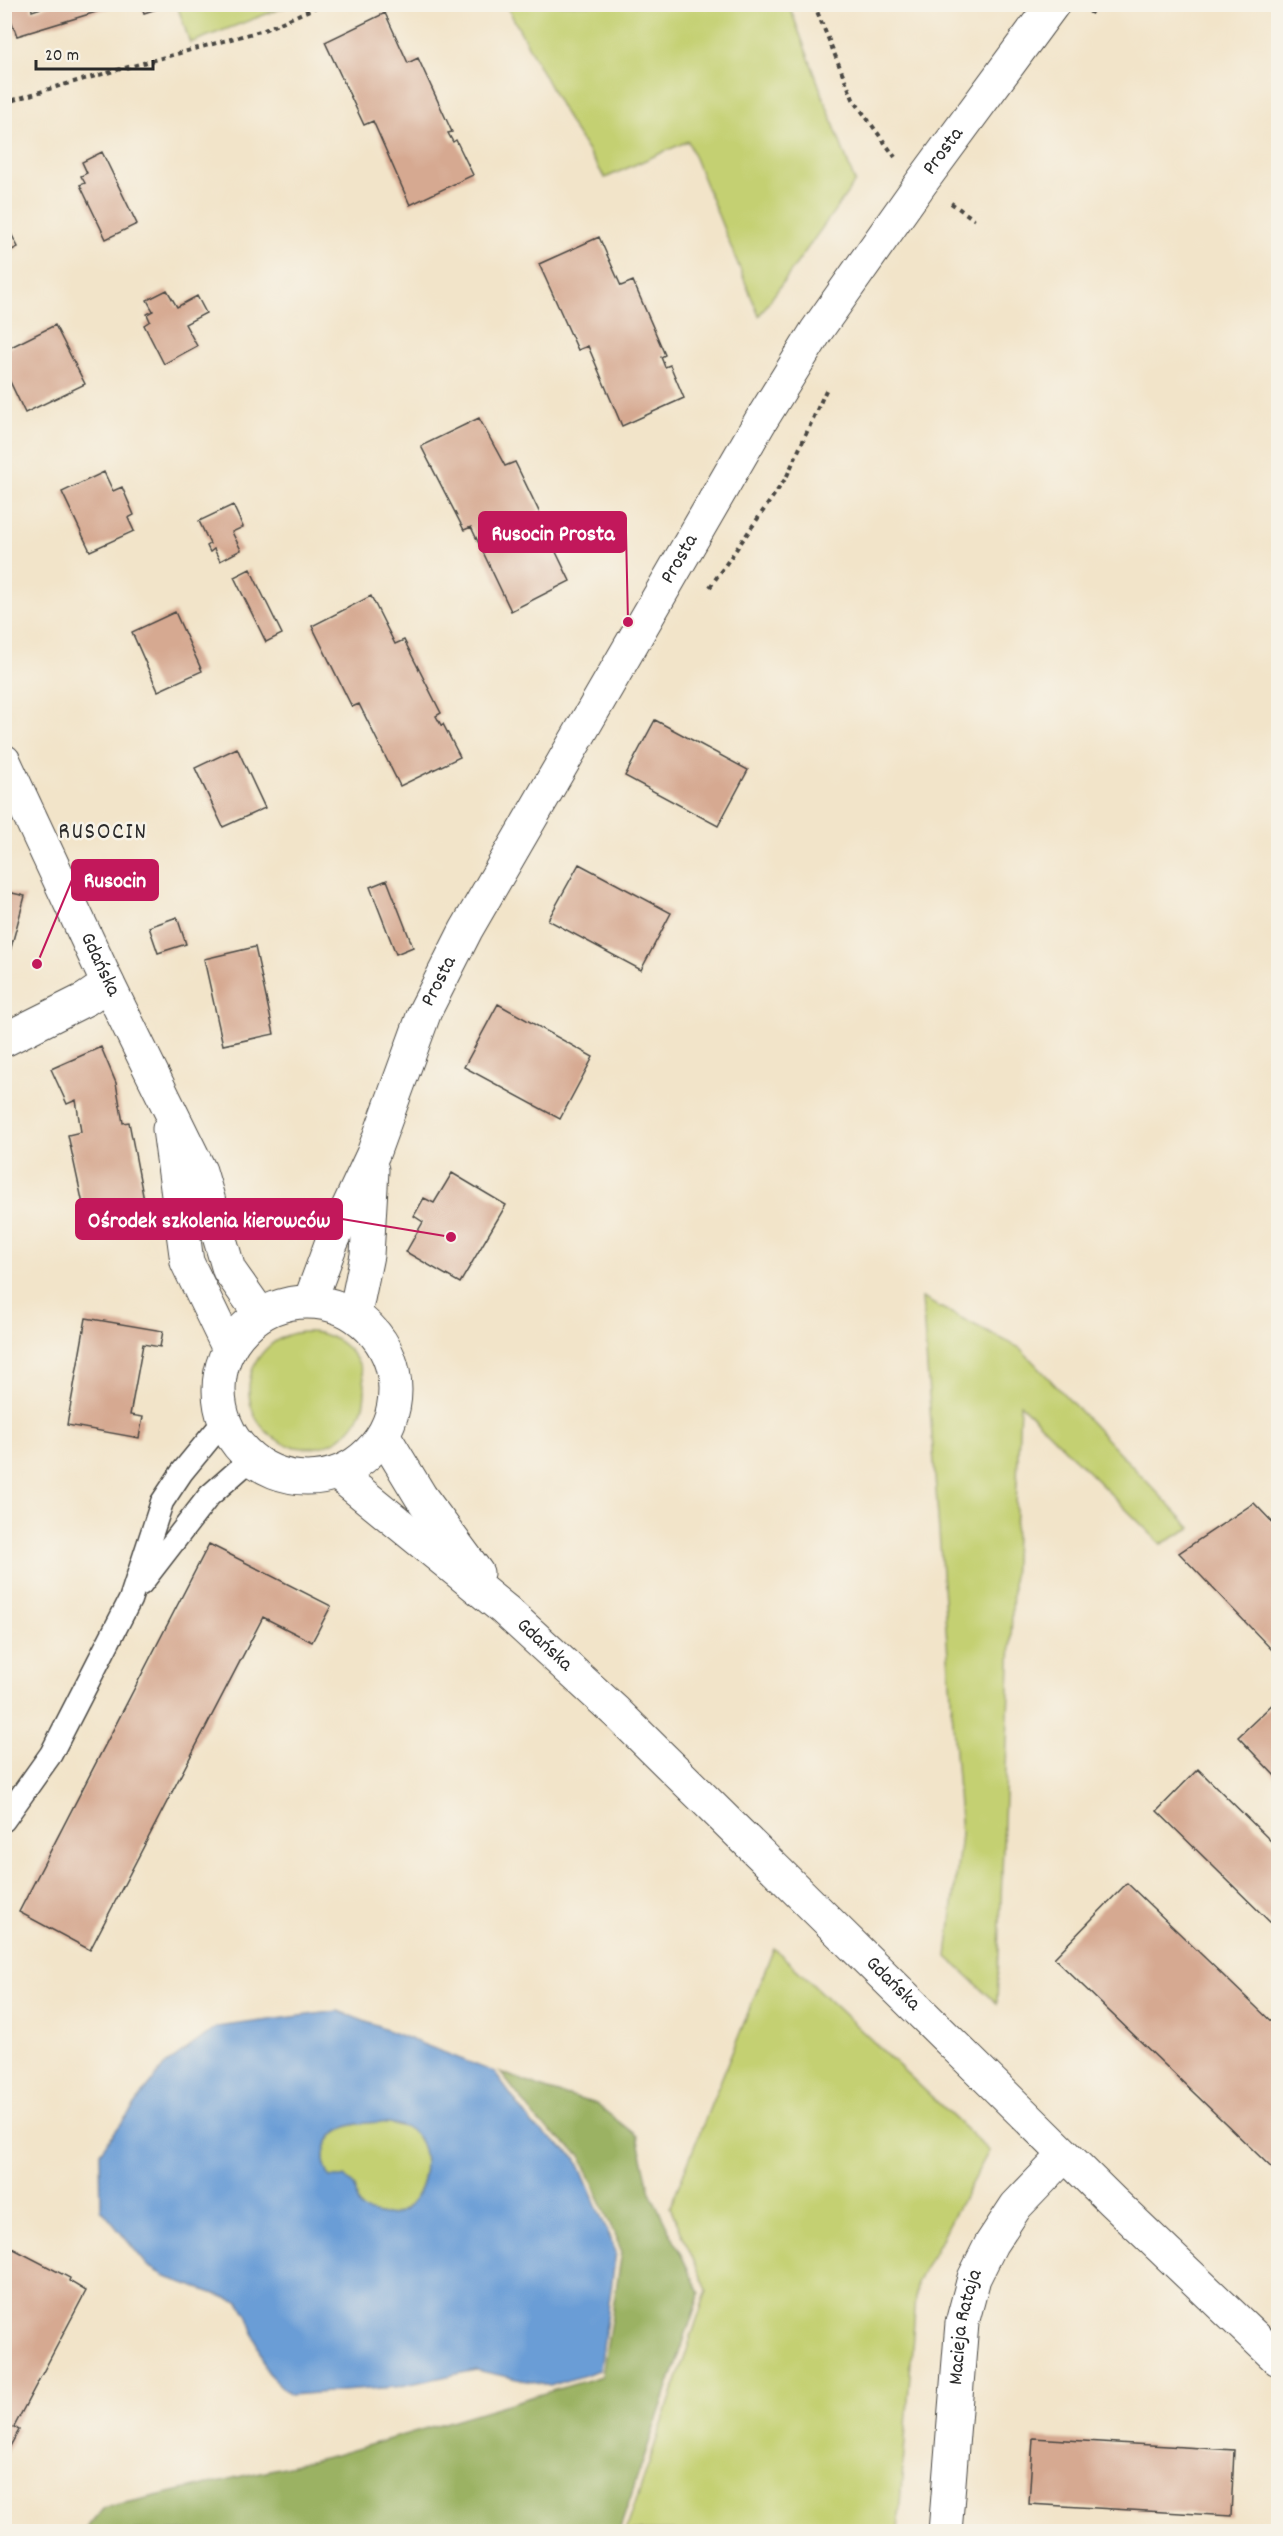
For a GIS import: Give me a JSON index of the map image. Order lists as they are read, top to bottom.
{
  "streets": {
    "street": ["Prosta", "Gdańska", "Macieja Rataja"]
  },
  "crossings": [
    ["Prosta", "Gdańska"],
    ["Gdańska", "Macieja Rataja"]
  ],
  "districts": ["RUSOCIN"],
  "places": ["Rusocin Prosta", "Rusocin", "Ośrodek szkolenia kierowców"],
  "scale_bar": "20 m"
}
